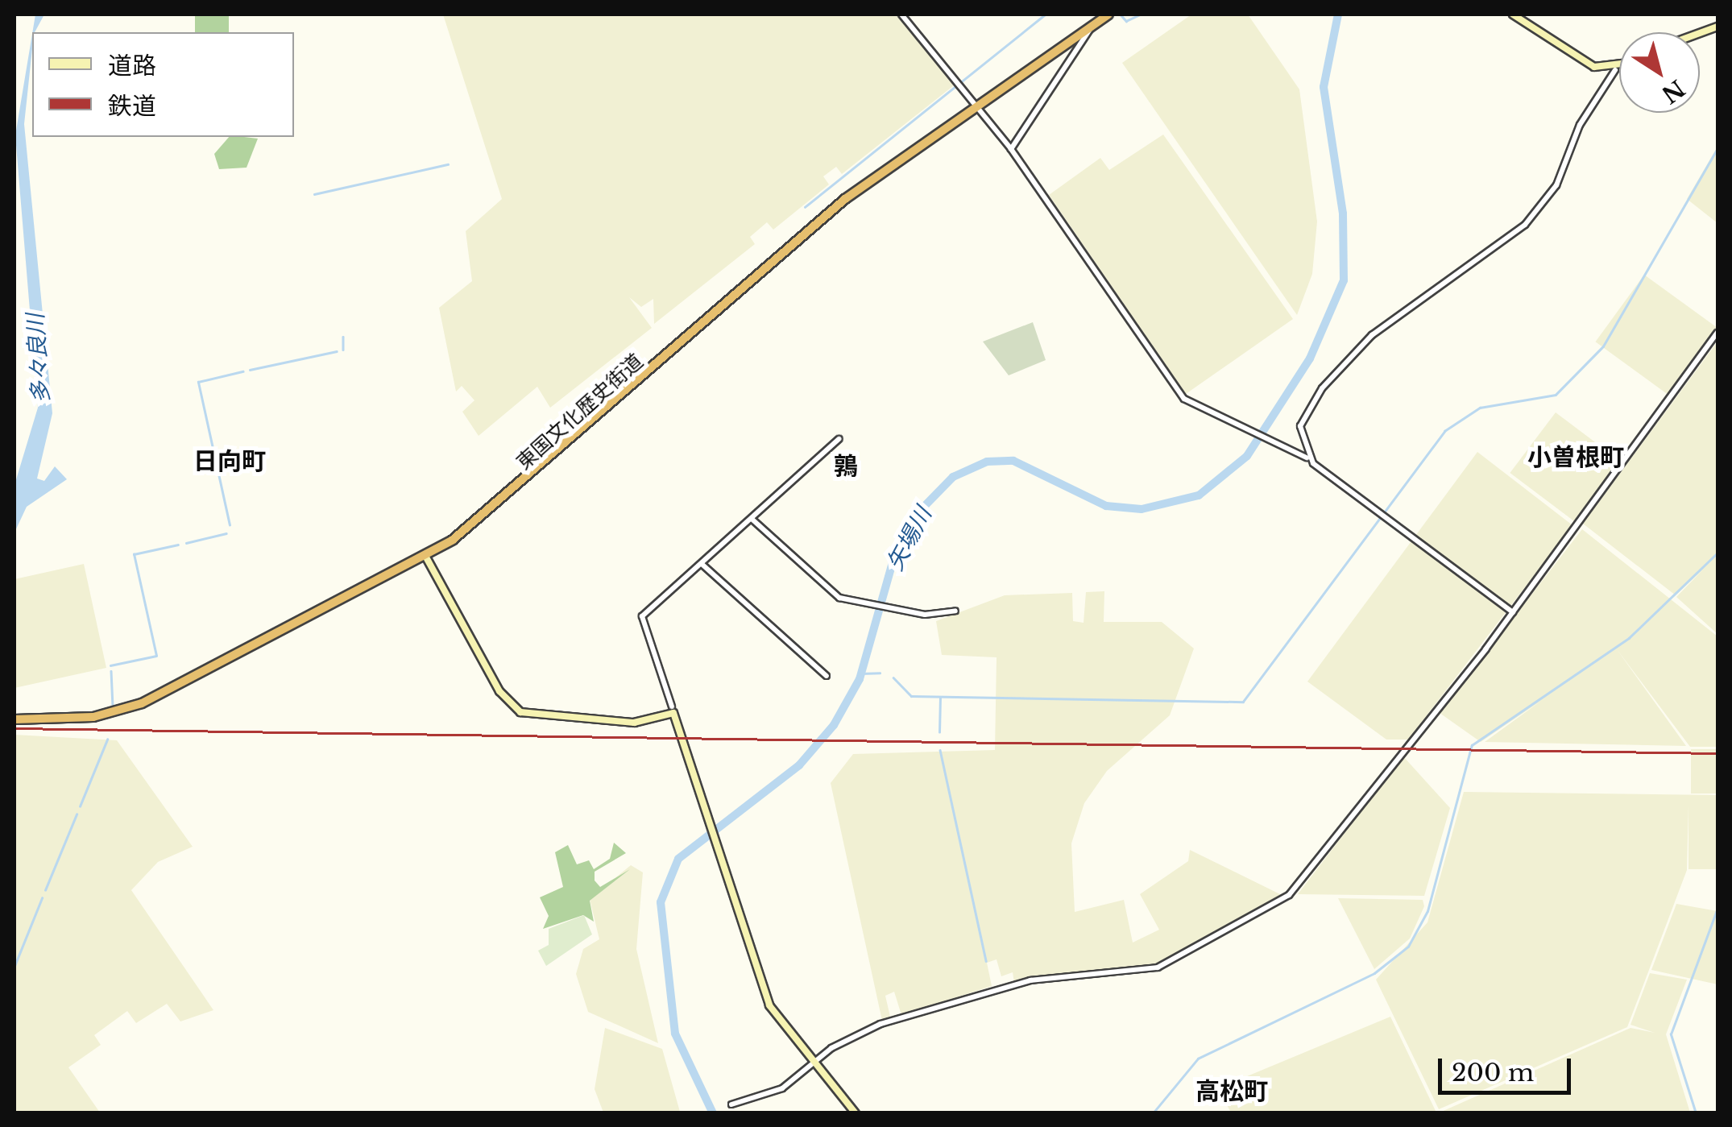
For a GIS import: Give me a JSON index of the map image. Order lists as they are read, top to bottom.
{
  "streets": {
    "highway": ["東国文化歴史街道"]
  },
  "districts": [
    "小曽根町",
    "日向町",
    "鶉",
    "高松町"
  ],
  "water": ["多々良川", "矢場川"],
  "legend": ["道路", "鉄道"],
  "scale_bar": "200 m",
  "north": "bottom right"
}
